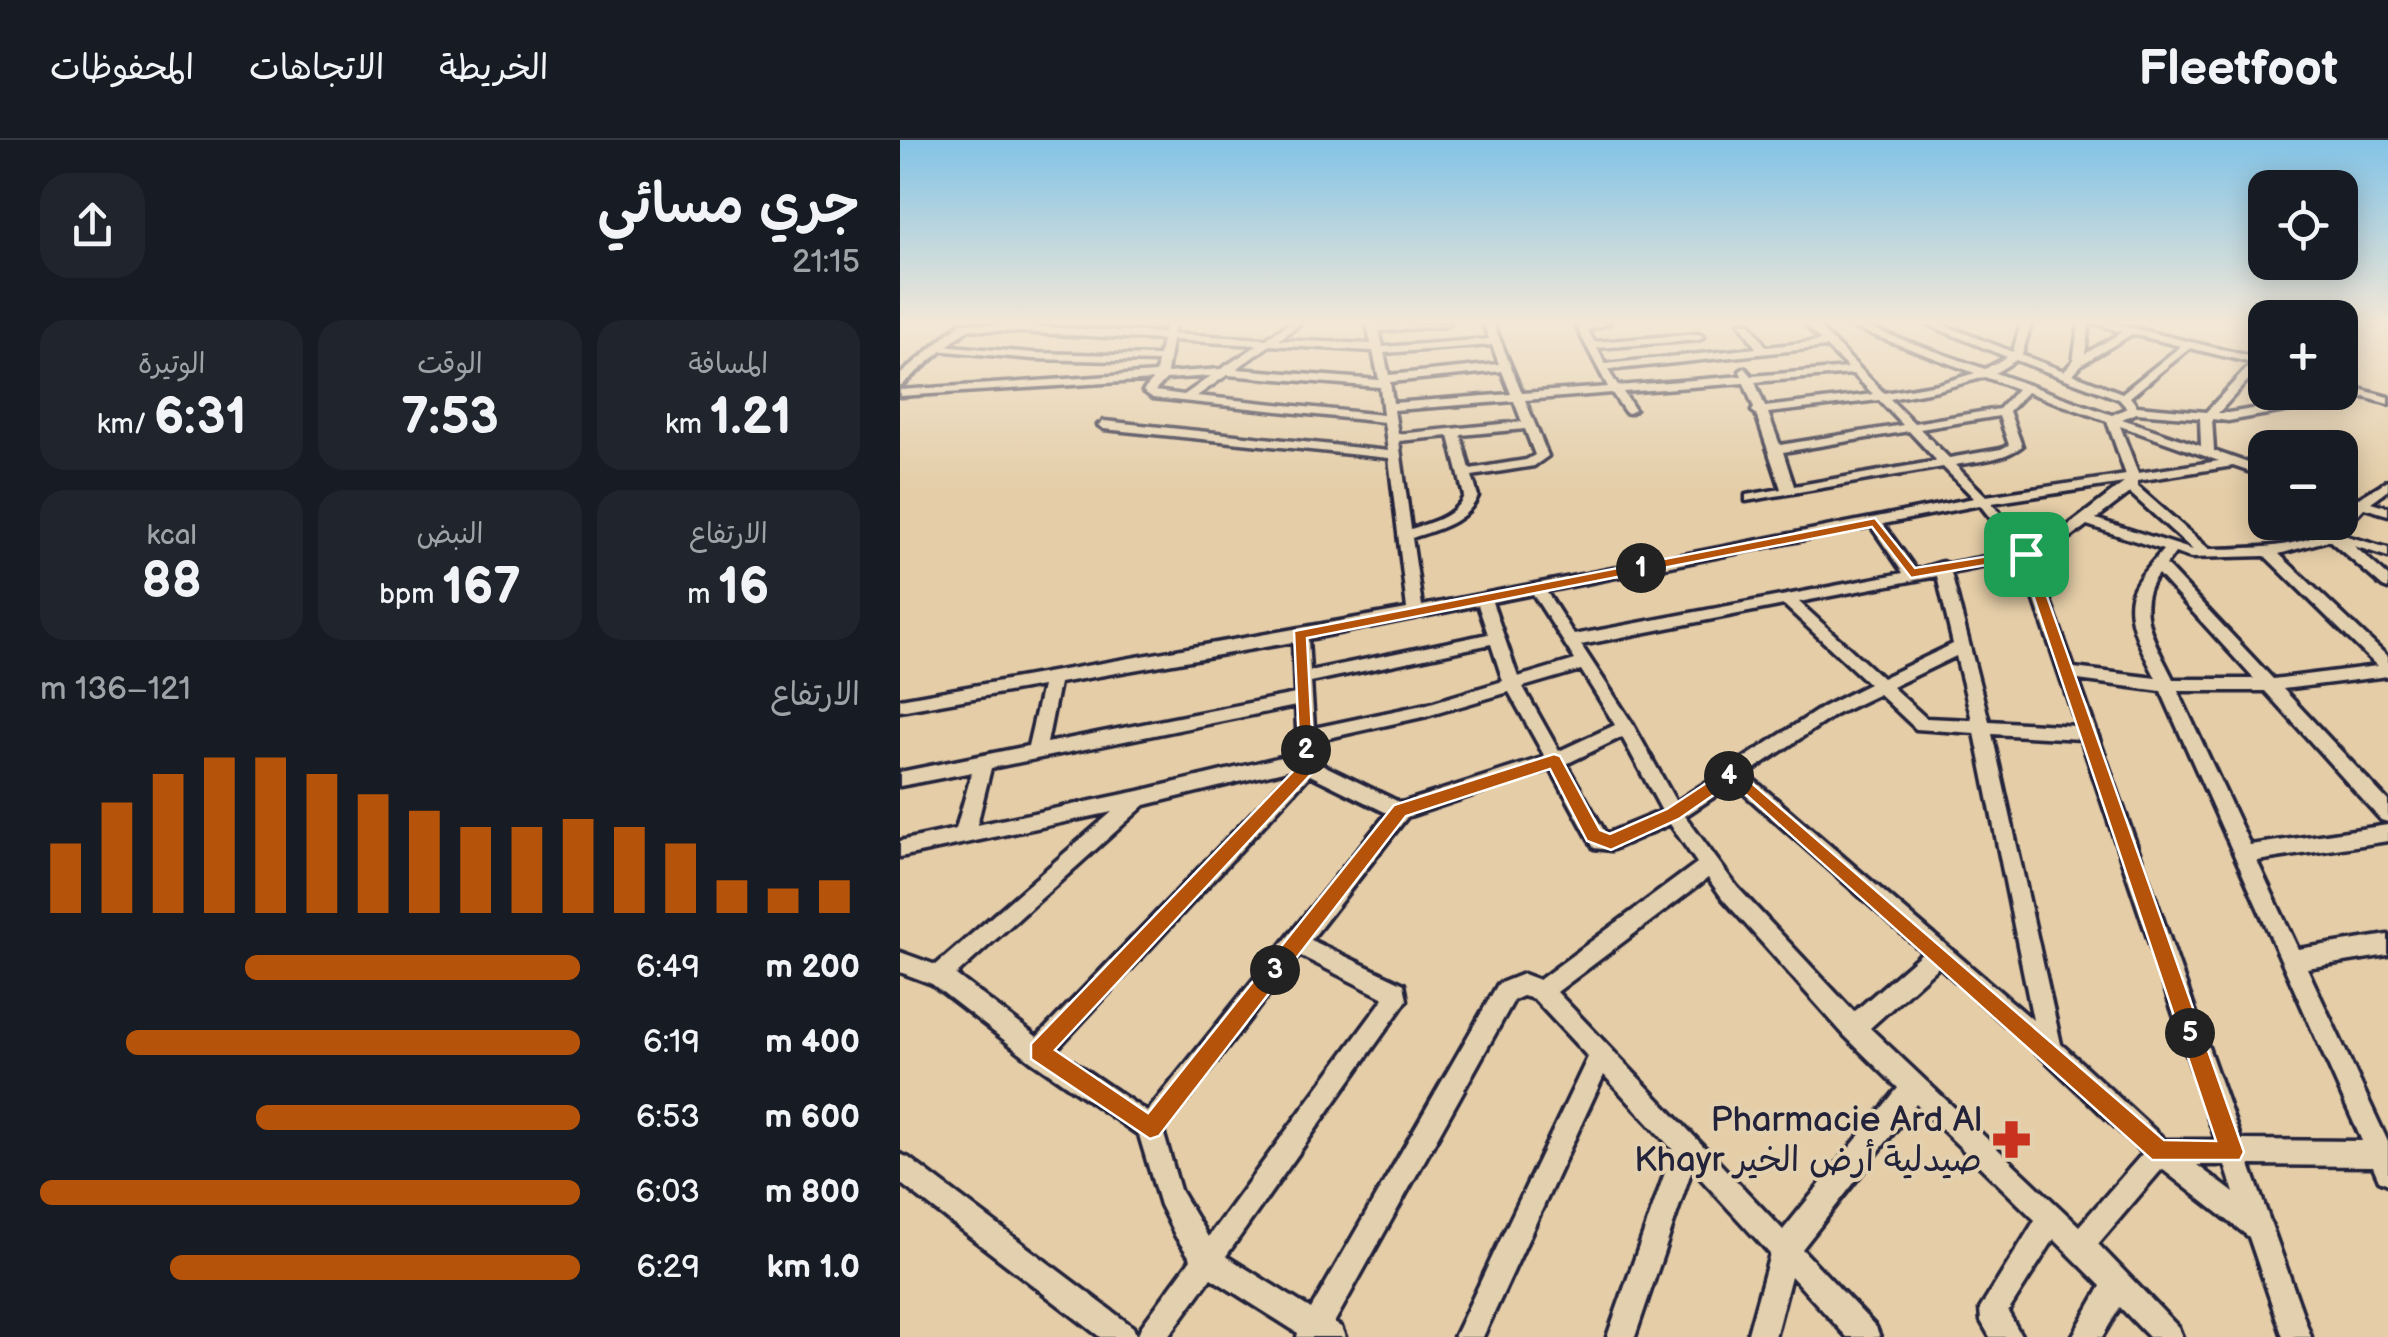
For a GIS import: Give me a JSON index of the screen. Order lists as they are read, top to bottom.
{
  "places": {
    "pharmacy": ["Pharmacie Ard Al Khayr صيدلية أرض الخير"]
  },
  "page": {
    "header": "Fleetfoot",
    "nav": ["الخريطة", "الاتجاهات", "المحفوظات"],
    "heading": ["جري مسائي", "21:15"],
    "map_buttons": ["+", "−"],
    "stats": [
      ["المسافة", "1.21 km"],
      ["الوقت", "7:53"],
      ["الوتيرة", "6:31 /km"],
      ["الارتفاع", "16 m"],
      ["النبض", "167 bpm"],
      ["kcal", "88"]
    ],
    "pins": [
      "1",
      "2",
      "4",
      "3",
      "5"
    ],
    "chart": ["الارتفاع", "121–136 m"],
    "list": [
      {
        "name": "200 m",
        "note": "6:49"
      },
      {
        "name": "400 m",
        "note": "6:19"
      },
      {
        "name": "600 m",
        "note": "6:53"
      },
      {
        "name": "800 m",
        "note": "6:03"
      },
      {
        "name": "1.0 km",
        "note": "6:29"
      }
    ]
  }
}
